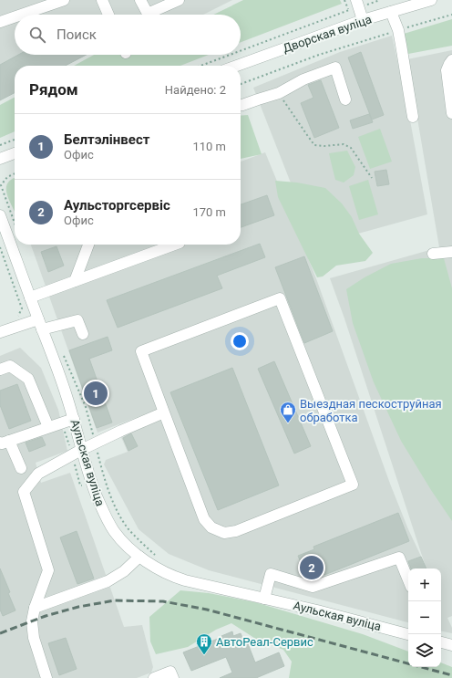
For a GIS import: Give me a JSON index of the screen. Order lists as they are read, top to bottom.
{
  "streets": {
    "street": ["Дворская вуліца", "Аульская вуліца"]
  },
  "places": {
    "shop": ["Выездная пескоструйная обработка"],
    "building": ["АвтоРеал-Сервис"]
  },
  "page": {
    "search": "Поиск",
    "heading": ["Рядом", "Найдено: 2"],
    "list": [
      {
        "mark": "1",
        "name": "Белтэлінвест",
        "note": "Офис",
        "value": "110 m"
      },
      {
        "mark": "2",
        "name": "Аульсторгсервіс",
        "note": "Офис",
        "value": "170 m"
      }
    ],
    "pins": ["1", "2"],
    "map_buttons": ["+", "−"]
  }
}
